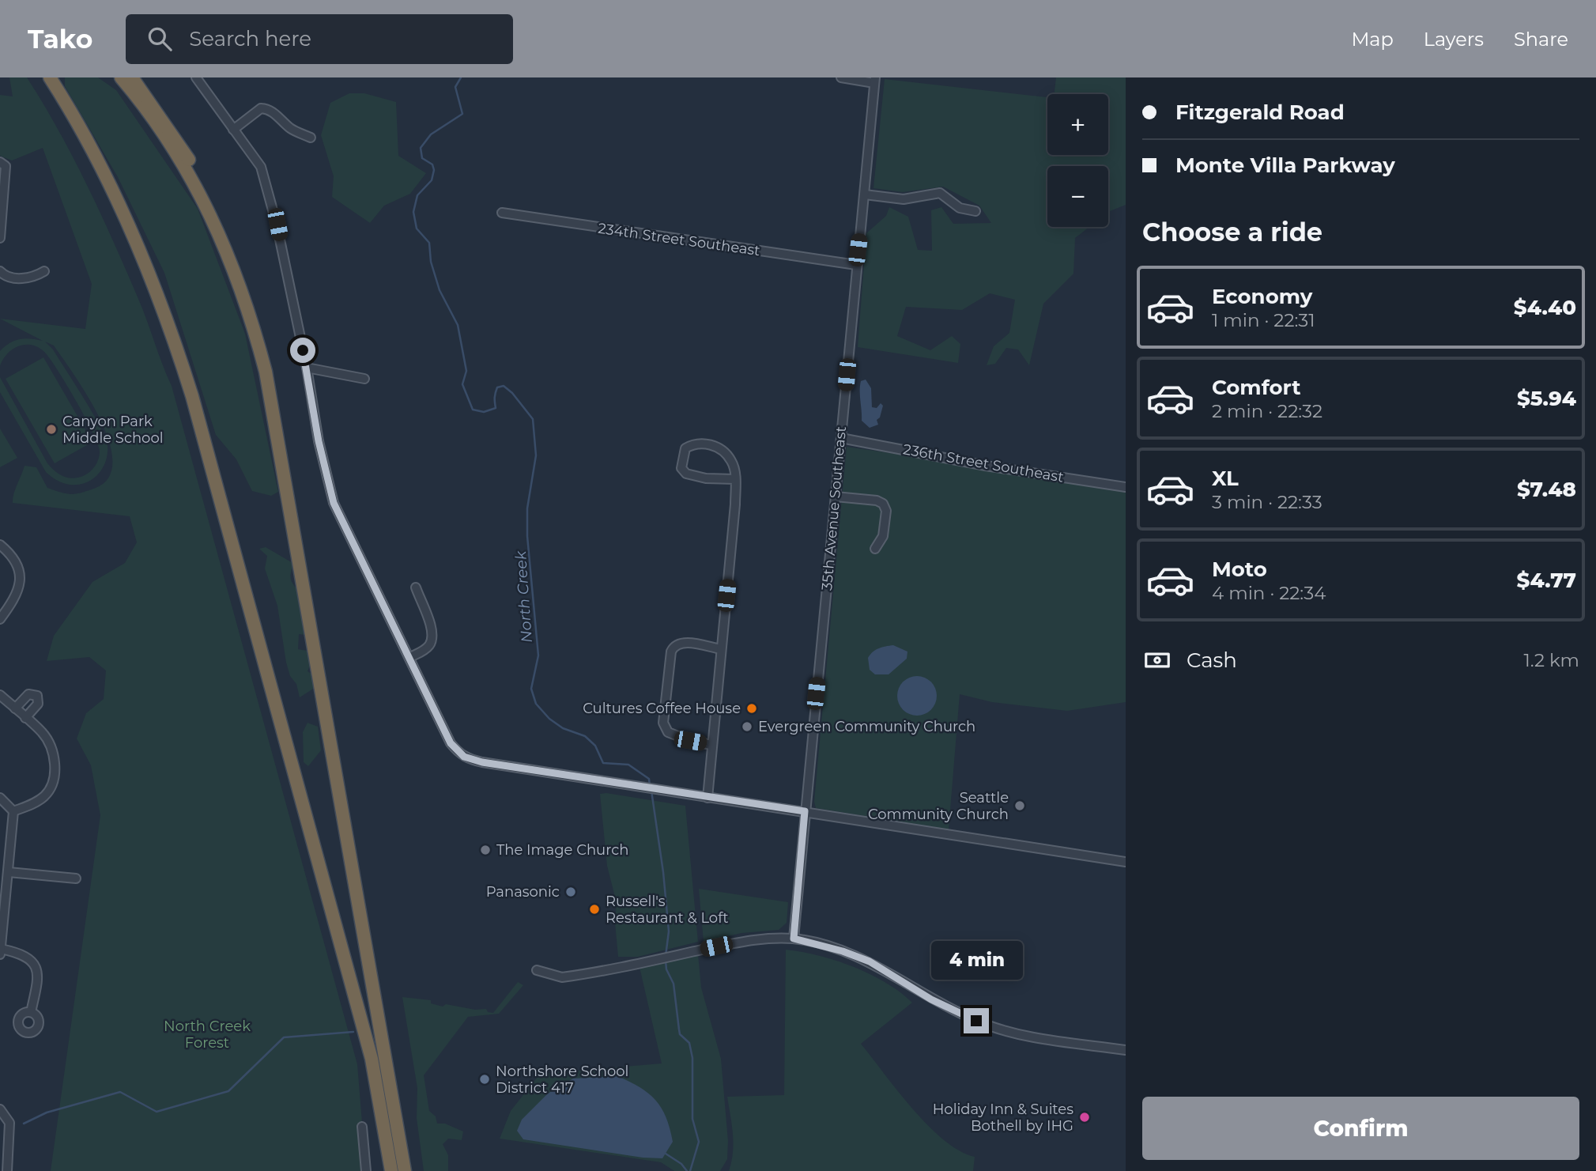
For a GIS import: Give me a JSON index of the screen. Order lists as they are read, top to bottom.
{
  "streets": {
    "street": ["234th Street Southeast", "236th Street Southeast", "35th Avenue Southeast"]
  },
  "crossings": [
    ["234th Street Southeast", "35th Avenue Southeast"],
    ["236th Street Southeast", "35th Avenue Southeast"]
  ],
  "water": ["North Creek"],
  "parks": ["North Creek Forest"],
  "places": [
    "Canyon Park Middle School",
    "Cultures Coffee House",
    "Evergreen Community Church",
    "Seattle Community Church",
    "The Image Church",
    "Panasonic",
    "Russell's Restaurant & Loft",
    "Northshore School District 417",
    "Holiday Inn & Suites Bothell by IHG"
  ],
  "page": {
    "header": "Tako",
    "search": "Search here",
    "nav": ["Map", "Layers", "Share"],
    "banner": ["Fitzgerald Road", "Monte Villa Parkway"],
    "map_buttons": ["+", "−"],
    "heading": "Choose a ride",
    "list": [
      {
        "name": "Economy",
        "note": "1 min · 22:31",
        "value": "$4.40"
      },
      {
        "name": "Comfort",
        "note": "2 min · 22:32",
        "value": "$5.94"
      },
      {
        "name": "XL",
        "note": "3 min · 22:33",
        "value": "$7.48"
      },
      {
        "name": "Moto",
        "note": "4 min · 22:34",
        "value": "$4.77"
      }
    ],
    "pay": ["Cash", "1.2 km"],
    "bubble": "4 min",
    "buttons": "Confirm"
  }
}
